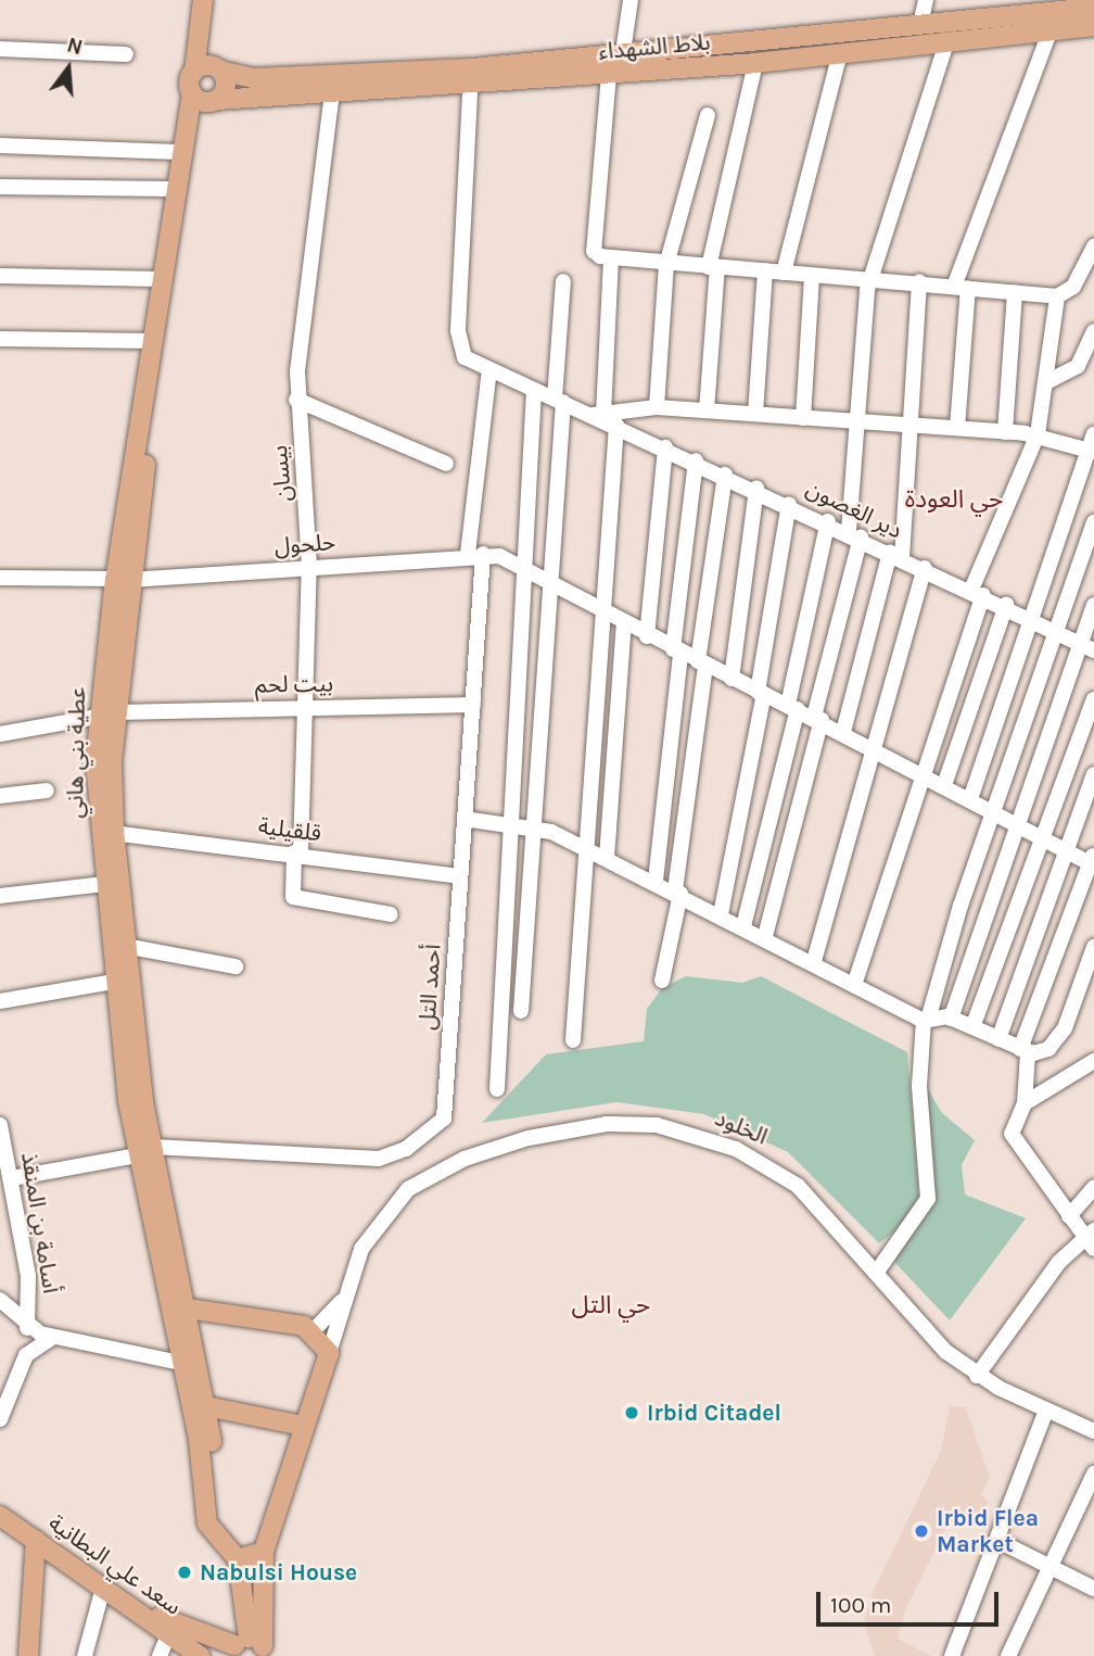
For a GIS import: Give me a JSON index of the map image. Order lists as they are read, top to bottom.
{
  "streets": {
    "main road": [
      "بلاط الشهداء",
      "عطية بني هاني",
      "الخلود",
      "سعد علي البطانية"
    ],
    "street": [
      "بيسان",
      "دير الغصون",
      "حلحول",
      "بيت لحم",
      "قلقيلية",
      "أحمد التل",
      "أسامة بن المنقذ"
    ]
  },
  "crossings": [
    ["بلاط الشهداء", "بيسان"],
    ["بلاط الشهداء", "دير الغصون"],
    ["بلاط الشهداء", "عطية بني هاني"],
    ["بيسان", "حلحول"],
    ["بيسان", "بيت لحم"],
    ["بيسان", "قلقيلية"],
    ["دير الغصون", "أحمد التل"],
    ["حلحول", "عطية بني هاني"],
    ["حلحول", "أحمد التل"],
    ["بيت لحم", "عطية بني هاني"],
    ["بيت لحم", "أحمد التل"],
    ["عطية بني هاني", "قلقيلية"],
    ["عطية بني هاني", "أحمد التل"],
    ["قلقيلية", "أحمد التل"]
  ],
  "districts": ["حي العودة", "حي التل"],
  "places": ["Irbid Citadel", "Irbid Flea Market", "Nabulsi House"],
  "scale_bar": "100 m",
  "north": "top"
}
